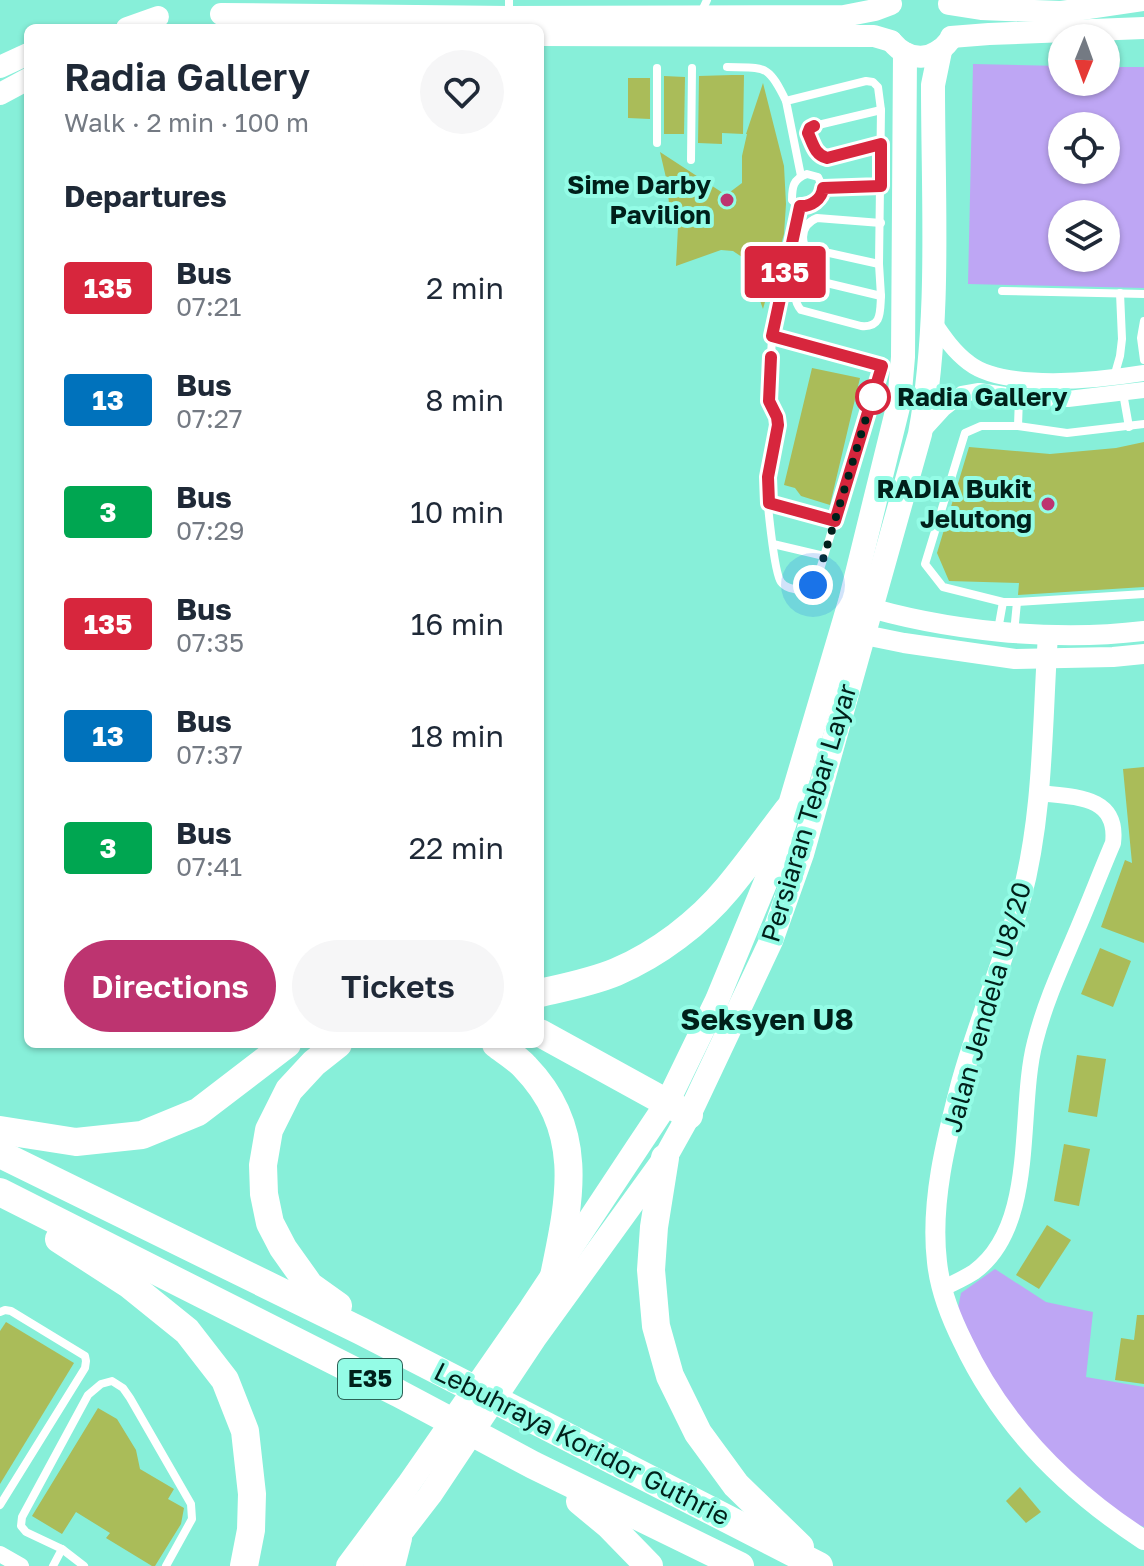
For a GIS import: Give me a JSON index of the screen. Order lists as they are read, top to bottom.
{
  "streets": {
    "highway": ["E35", "Lebuhraya Koridor Guthrie"],
    "main road": ["Persiaran Tebar Layar"],
    "street": ["Jalan Jendela U8/20"]
  },
  "districts": ["Seksyen U8"],
  "places": ["Sime Darby Pavilion", "Radia Gallery", "RADIA Bukit Jelutong"],
  "lines": ["bus line 135"],
  "north": "bottom",
  "page": {
    "on_map": "135",
    "heading": [
      ["Radia Gallery", "Walk · 2 min · 100 m"],
      "Departures"
    ],
    "list": [
      {
        "mark": "135",
        "name": "Bus",
        "note": "07:21",
        "value": "2 min"
      },
      {
        "mark": "13",
        "name": "Bus",
        "note": "07:27",
        "value": "8 min"
      },
      {
        "mark": "3",
        "name": "Bus",
        "note": "07:29",
        "value": "10 min"
      },
      {
        "mark": "135",
        "name": "Bus",
        "note": "07:35",
        "value": "16 min"
      },
      {
        "mark": "13",
        "name": "Bus",
        "note": "07:37",
        "value": "18 min"
      },
      {
        "mark": "3",
        "name": "Bus",
        "note": "07:41",
        "value": "22 min"
      }
    ],
    "buttons": ["Directions", "Tickets"]
  }
}
